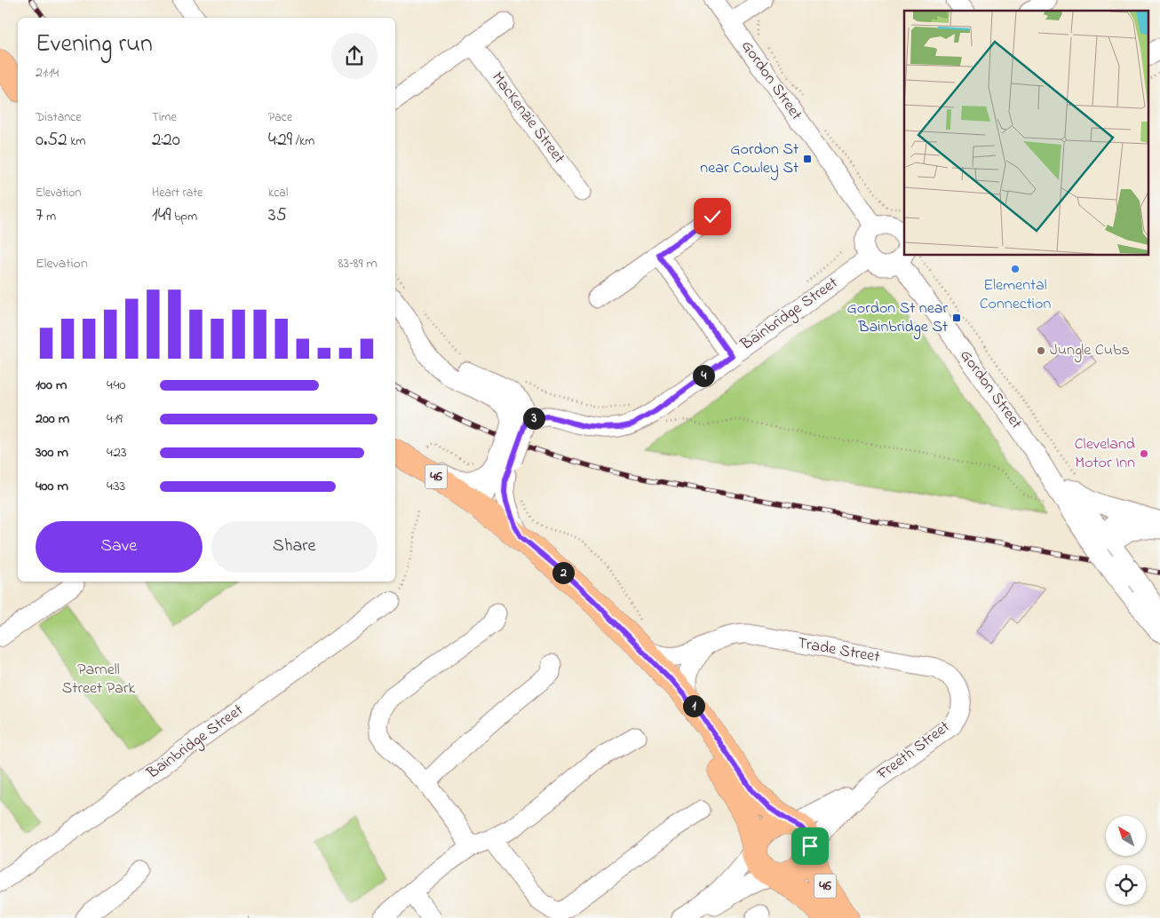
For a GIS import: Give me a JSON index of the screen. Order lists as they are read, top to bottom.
{
  "streets": {
    "main road": ["46"],
    "street": [
      "Gordon Street",
      "MacKenzie Street",
      "Bainbridge Street",
      "Trade Street",
      "Freeth Street"
    ]
  },
  "crossings": [
    ["Gordon Street", "Bainbridge Street"],
    ["46", "Trade Street"],
    ["46", "Freeth Street"],
    ["Trade Street", "Freeth Street"]
  ],
  "parks": ["Parnell Street Park"],
  "places": {
    "transit": ["Gordon St near Cowley St", "Gordon St near Bainbridge St"],
    "other": ["Elemental Connection", "Jungle Cubs", "Cleveland Motor Inn"]
  },
  "north": "top left",
  "page": {
    "heading": ["Evening run", "21:14"],
    "stats": [
      ["Distance", "0.52 km"],
      ["Time", "2:20"],
      ["Pace", "4:29 /km"],
      ["Elevation", "7 m"],
      ["Heart rate", "149 bpm"],
      ["kcal", "35"]
    ],
    "chart": ["Elevation", "83–89 m"],
    "pins": [
      "4",
      "3",
      "2",
      "1"
    ],
    "list": [
      {
        "name": "100 m",
        "note": "4:40"
      },
      {
        "name": "200 m",
        "note": "4:19"
      },
      {
        "name": "300 m",
        "note": "4:23"
      },
      {
        "name": "400 m",
        "note": "4:33"
      }
    ],
    "buttons": ["Save", "Share"]
  }
}
